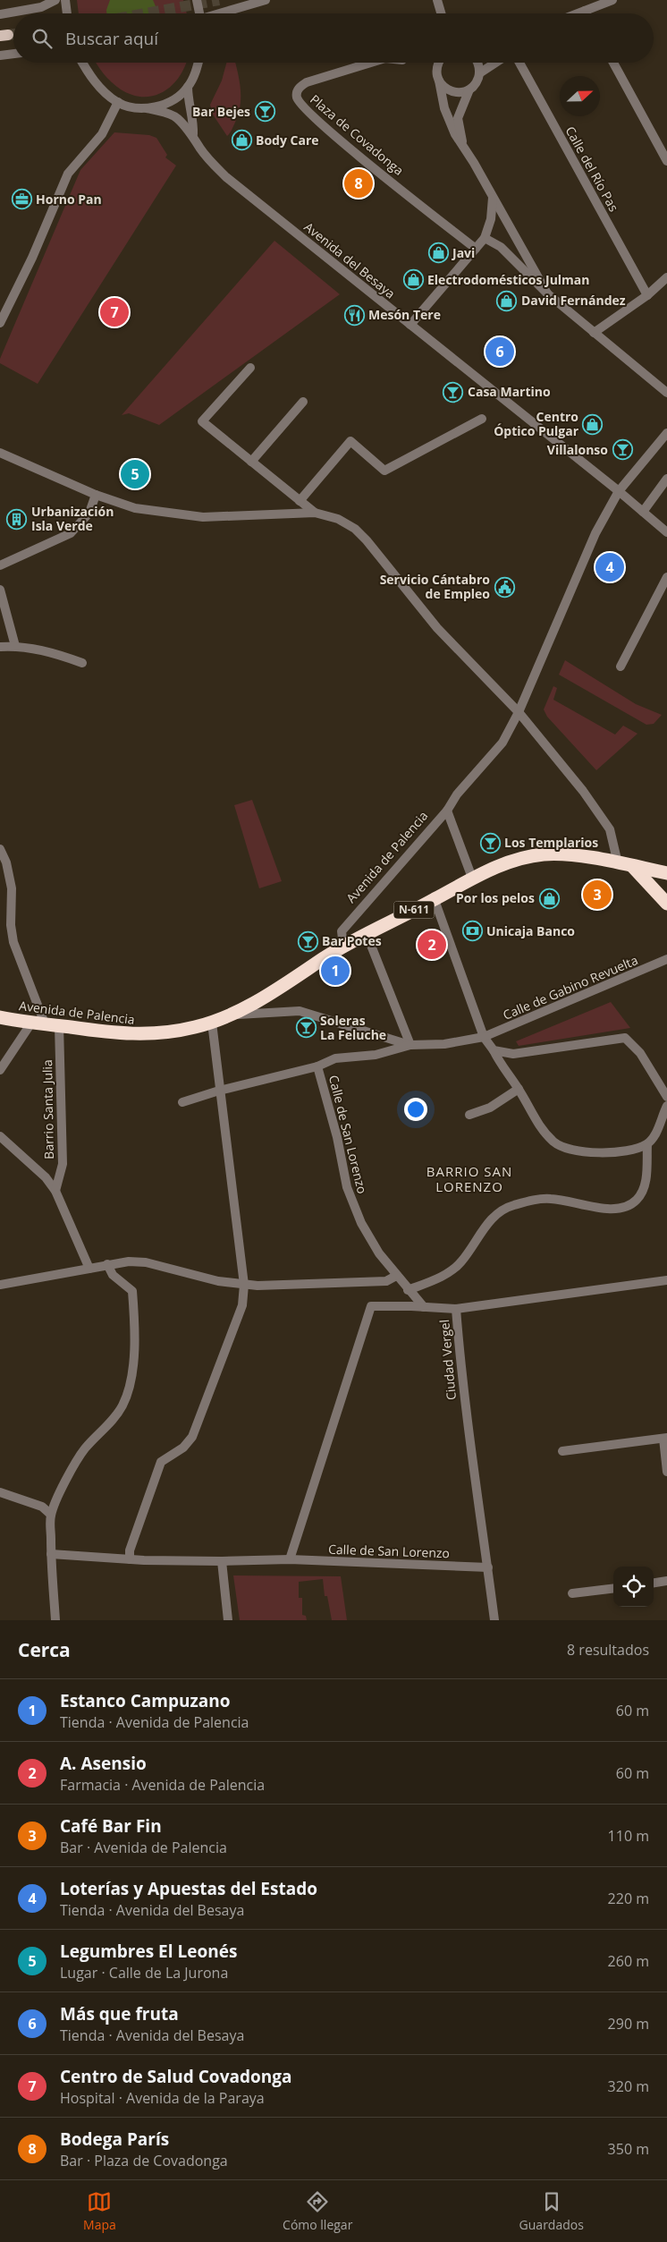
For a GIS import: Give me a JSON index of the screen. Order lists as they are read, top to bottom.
{
  "streets": {
    "highway": ["Avenida de Palencia", "N-611"],
    "street": [
      "Plaza de Covadonga",
      "Calle del Río Pas",
      "Avenida del Besaya",
      "Calle de Gabino Revuelta",
      "Barrio Santa Julia",
      "Calle de San Lorenzo",
      "Ciudad Vergel"
    ]
  },
  "crossings": [
    ["Avenida del Besaya", "Avenida de Palencia"],
    ["Avenida de Palencia", "Barrio Santa Julia"],
    ["Calle de Gabino Revuelta", "Calle de San Lorenzo"],
    ["Calle de San Lorenzo", "Ciudad Vergel"]
  ],
  "districts": ["BARRIO SAN LORENZO"],
  "places": {
    "bar": [
      "Bar Bejes",
      "Casa Martino",
      "Villalonso",
      "Los Templarios",
      "Bar Potes",
      "Soleras La Feluche"
    ],
    "shop": [
      "Body Care",
      "Javi",
      "Electrodomésticos Julman",
      "David Fernández",
      "Centro Óptico Pulgar",
      "Por los pelos"
    ],
    "office": ["Horno Pan"],
    "restaurant": ["Mesón Tere"],
    "building": ["Urbanización Isla Verde"],
    "public building": ["Servicio Cántabro de Empleo"],
    "bank": ["Unicaja Banco"]
  },
  "north": "right",
  "page": {
    "search": "Buscar aquí",
    "pins": [
      "8",
      "7",
      "6",
      "5",
      "4",
      "3",
      "2",
      "1"
    ],
    "heading": ["Cerca", "8 resultados"],
    "list": [
      {
        "mark": "1",
        "name": "Estanco Campuzano",
        "note": "Tienda · Avenida de Palencia",
        "value": "60 m"
      },
      {
        "mark": "2",
        "name": "A. Asensio",
        "note": "Farmacia · Avenida de Palencia",
        "value": "60 m"
      },
      {
        "mark": "3",
        "name": "Café Bar Fin",
        "note": "Bar · Avenida de Palencia",
        "value": "110 m"
      },
      {
        "mark": "4",
        "name": "Loterías y Apuestas del Estado",
        "note": "Tienda · Avenida del Besaya",
        "value": "220 m"
      },
      {
        "mark": "5",
        "name": "Legumbres El Leonés",
        "note": "Lugar · Calle de La Jurona",
        "value": "260 m"
      },
      {
        "mark": "6",
        "name": "Más que fruta",
        "note": "Tienda · Avenida del Besaya",
        "value": "290 m"
      },
      {
        "mark": "7",
        "name": "Centro de Salud Covadonga",
        "note": "Hospital · Avenida de la Paraya",
        "value": "320 m"
      },
      {
        "mark": "8",
        "name": "Bodega París",
        "note": "Bar · Plaza de Covadonga",
        "value": "350 m"
      }
    ],
    "nav": ["Mapa", "Cómo llegar", "Guardados"]
  }
}
